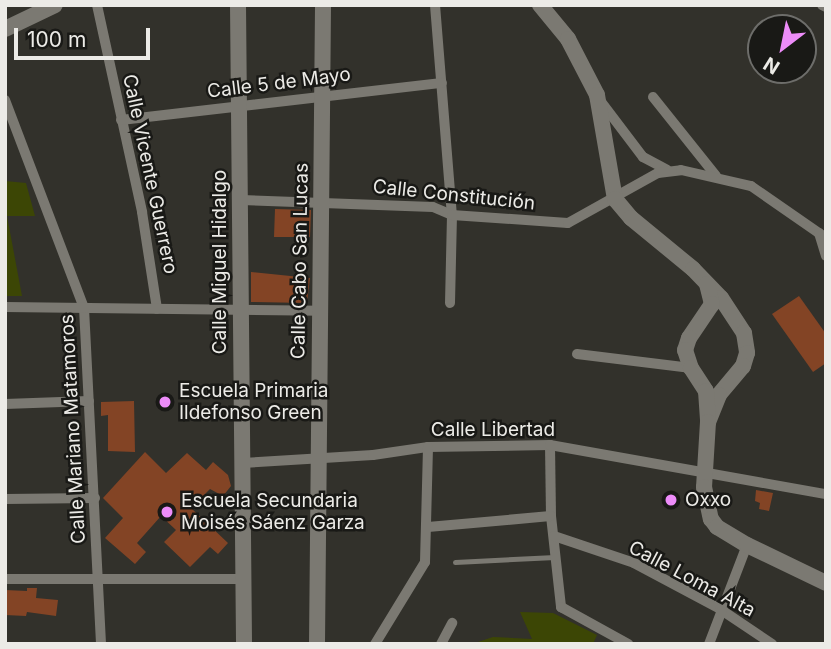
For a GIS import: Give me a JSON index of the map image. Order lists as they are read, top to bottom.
{
  "streets": {
    "main road": ["Calle Cabo San Lucas", "Calle Miguel Hidalgo"],
    "street": [
      "Calle 5 de Mayo",
      "Calle Vicente Guerrero",
      "Calle Constitución",
      "Calle Mariano Matamoros",
      "Calle Libertad",
      "Calle Loma Alta"
    ]
  },
  "crossings": [
    ["Calle 5 de Mayo", "Calle Vicente Guerrero"],
    ["Calle 5 de Mayo", "Calle Cabo San Lucas"],
    ["Calle 5 de Mayo", "Calle Miguel Hidalgo"],
    ["Calle Constitución", "Calle Cabo San Lucas"],
    ["Calle Constitución", "Calle Miguel Hidalgo"],
    ["Calle Cabo San Lucas", "Calle Libertad"],
    ["Calle Miguel Hidalgo", "Calle Libertad"]
  ],
  "places": ["Escuela Primaria Ildefonso Green", "Oxxo", "Escuela Secundaria Moisés Sáenz Garza"],
  "scale_bar": "100 m",
  "north": "bottom left"
}
